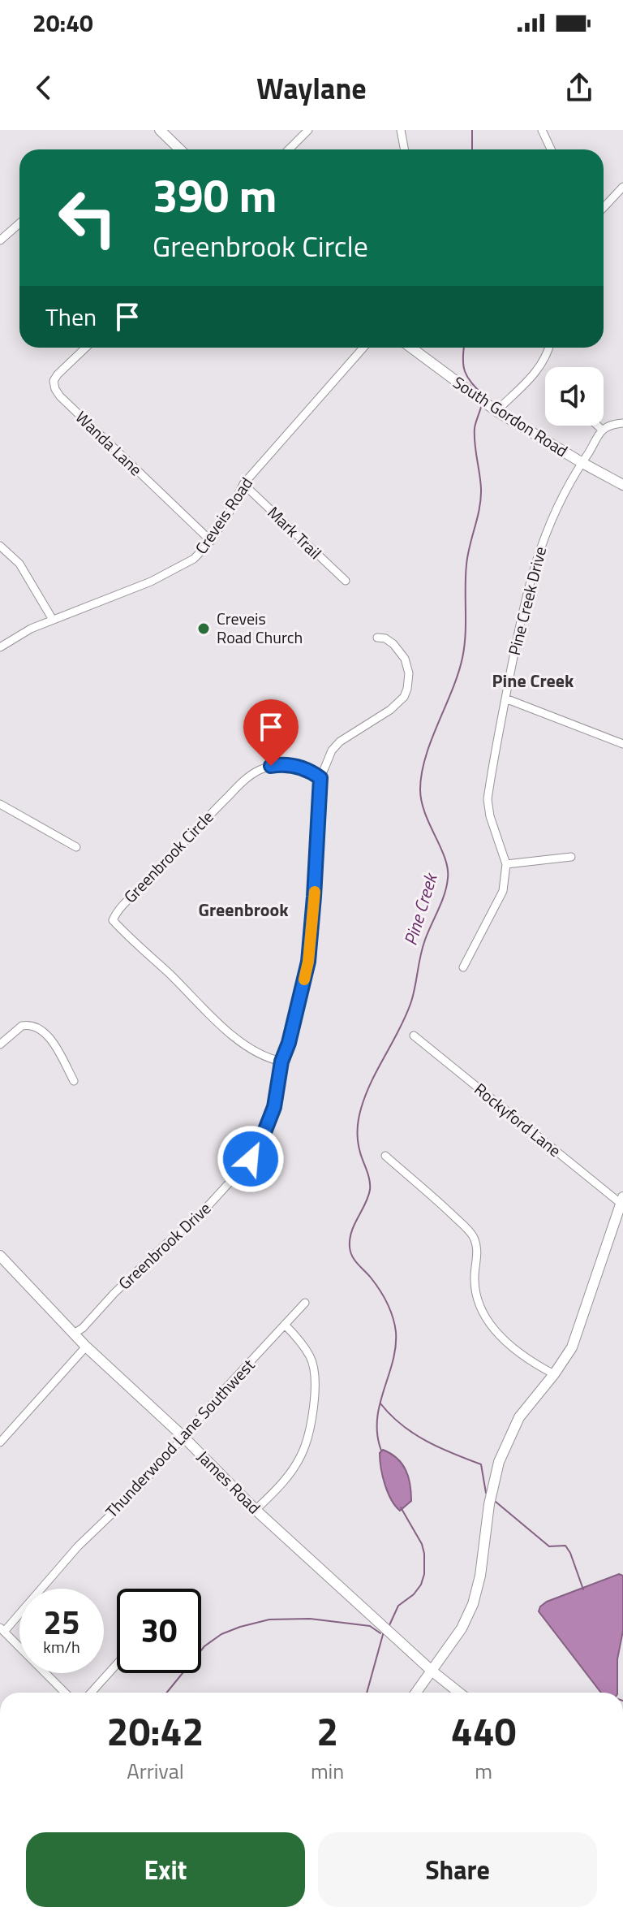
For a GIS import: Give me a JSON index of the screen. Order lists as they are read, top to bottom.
{
  "streets": {
    "street": [
      "South Gordon Road",
      "Wanda Lane",
      "Creveis Road",
      "Mark Trail",
      "Pine Creek Drive",
      "Greenbrook Circle",
      "Rockyford Lane",
      "Greenbrook Drive",
      "Thunderwood Lane Southwest",
      "James Road"
    ]
  },
  "crossings": [
    ["South Gordon Road", "Pine Creek Drive"],
    ["Wanda Lane", "Creveis Road"],
    ["Creveis Road", "Mark Trail"],
    ["Greenbrook Circle", "Greenbrook Drive"],
    ["Greenbrook Drive", "James Road"],
    ["Thunderwood Lane Southwest", "James Road"]
  ],
  "districts": ["Pine Creek", "Greenbrook"],
  "water": ["Pine Creek"],
  "places": ["Creveis Road Church"],
  "page": {
    "status": "20:40",
    "header": "Waylane",
    "turn": ["390 m", "Greenbrook Circle"],
    "then": "Then",
    "speed": "25 km/h",
    "limit": "30",
    "eta": [
      "20:42",
      "Arrival",
      "2",
      "min",
      "440",
      "m"
    ],
    "buttons": ["Exit", "Share"]
  }
}
